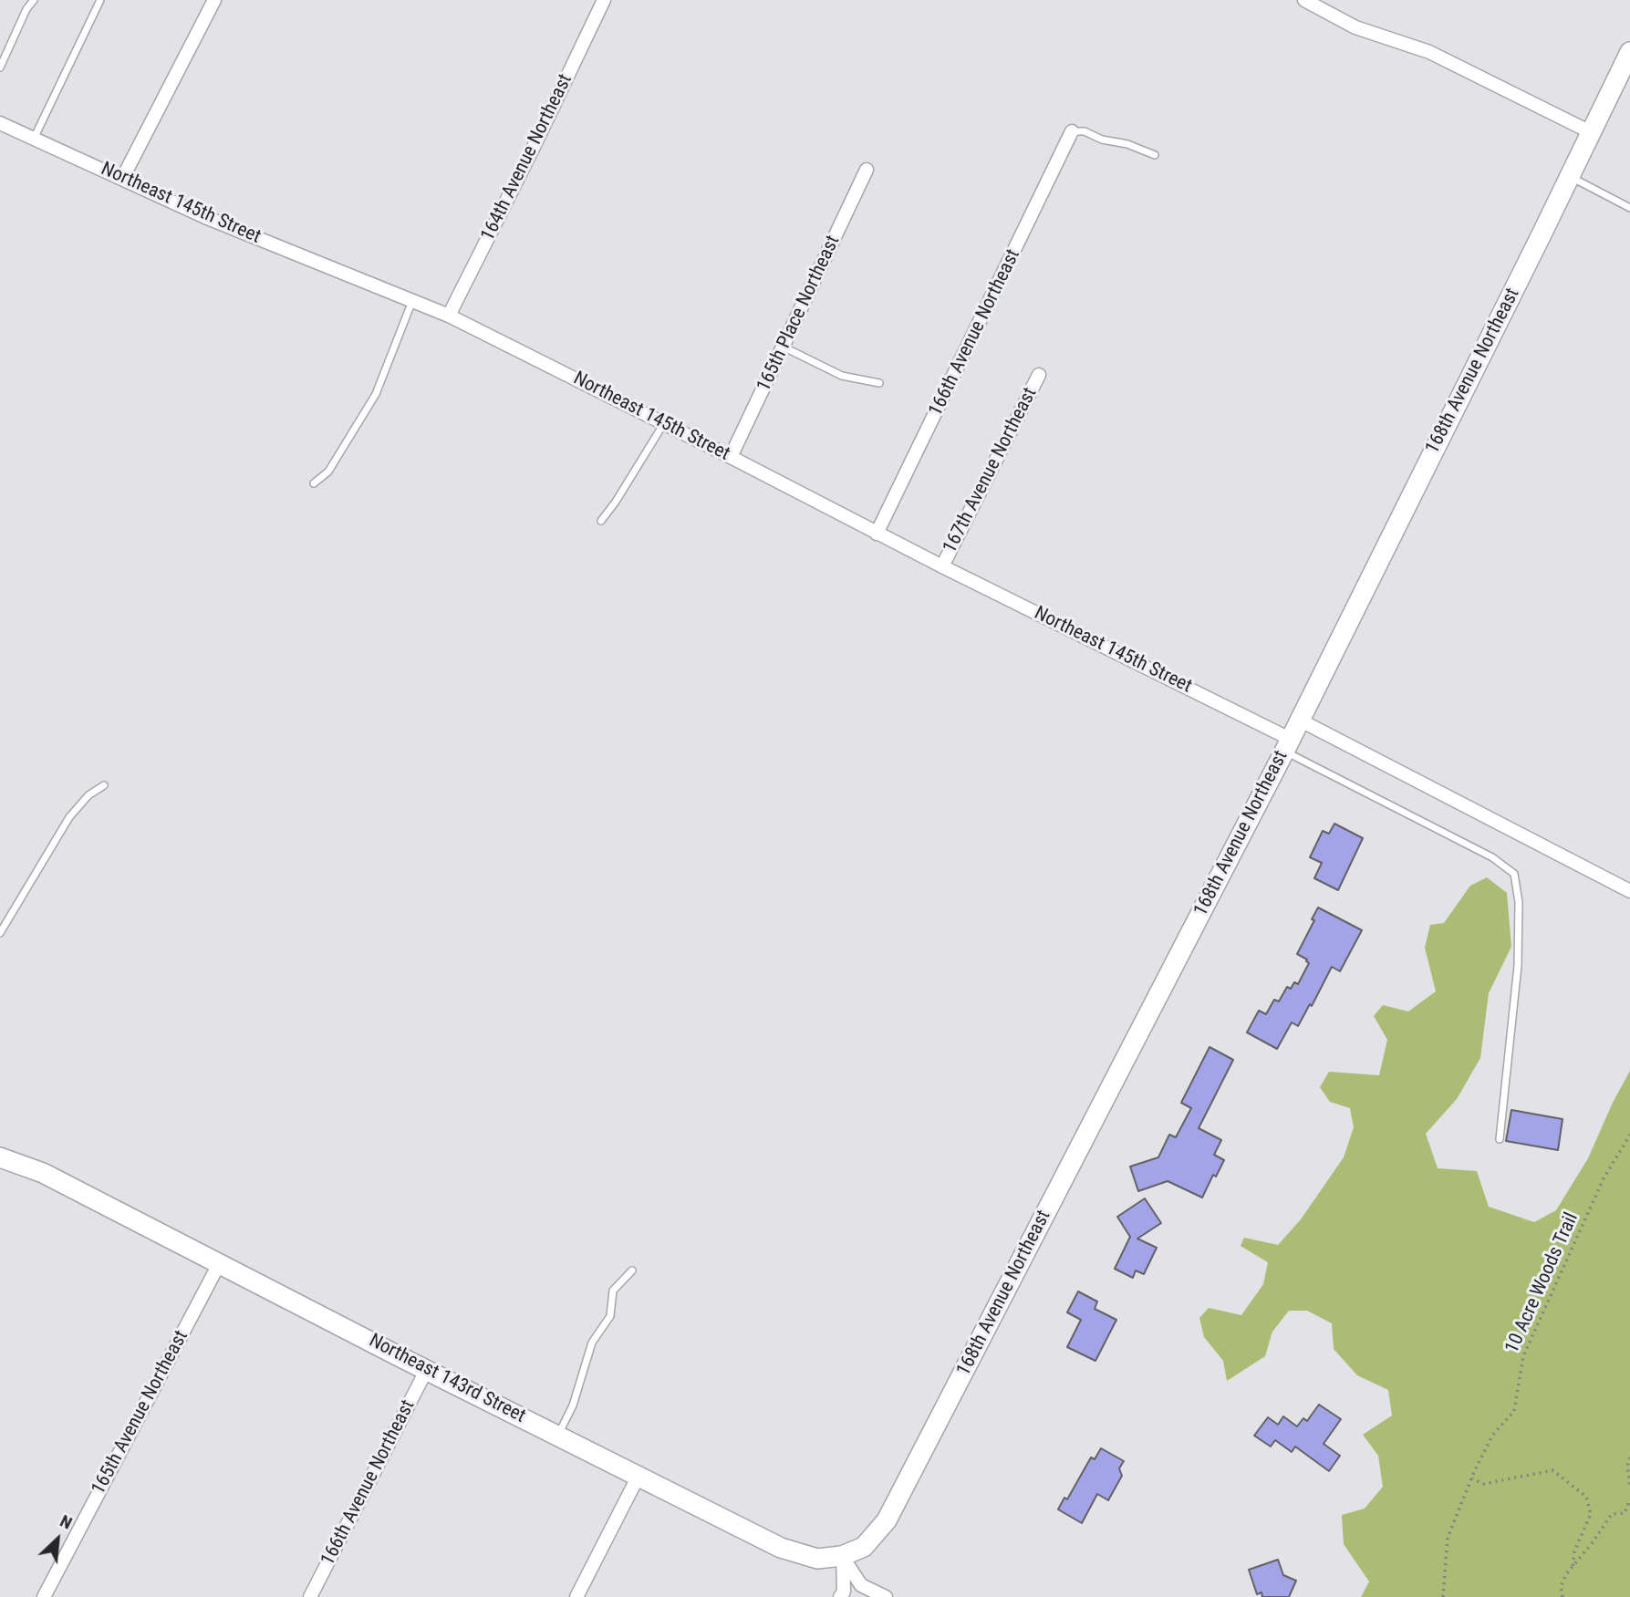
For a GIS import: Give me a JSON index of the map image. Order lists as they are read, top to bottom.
{
  "streets": {
    "street": [
      "164th Avenue Northeast",
      "Northeast 145th Street",
      "165th Place Northeast",
      "166th Avenue Northeast",
      "168th Avenue Northeast",
      "167th Avenue Northeast",
      "Northeast 143rd Street",
      "165th Avenue Northeast"
    ],
    "path": ["10 Acre Woods Trail"]
  },
  "crossings": [
    ["164th Avenue Northeast", "Northeast 145th Street"],
    ["Northeast 145th Street", "165th Place Northeast"],
    ["Northeast 145th Street", "166th Avenue Northeast"],
    ["Northeast 145th Street", "168th Avenue Northeast"],
    ["Northeast 145th Street", "167th Avenue Northeast"],
    ["166th Avenue Northeast", "Northeast 143rd Street"],
    ["168th Avenue Northeast", "Northeast 143rd Street"],
    ["Northeast 143rd Street", "165th Avenue Northeast"]
  ],
  "north": "top right"
}
